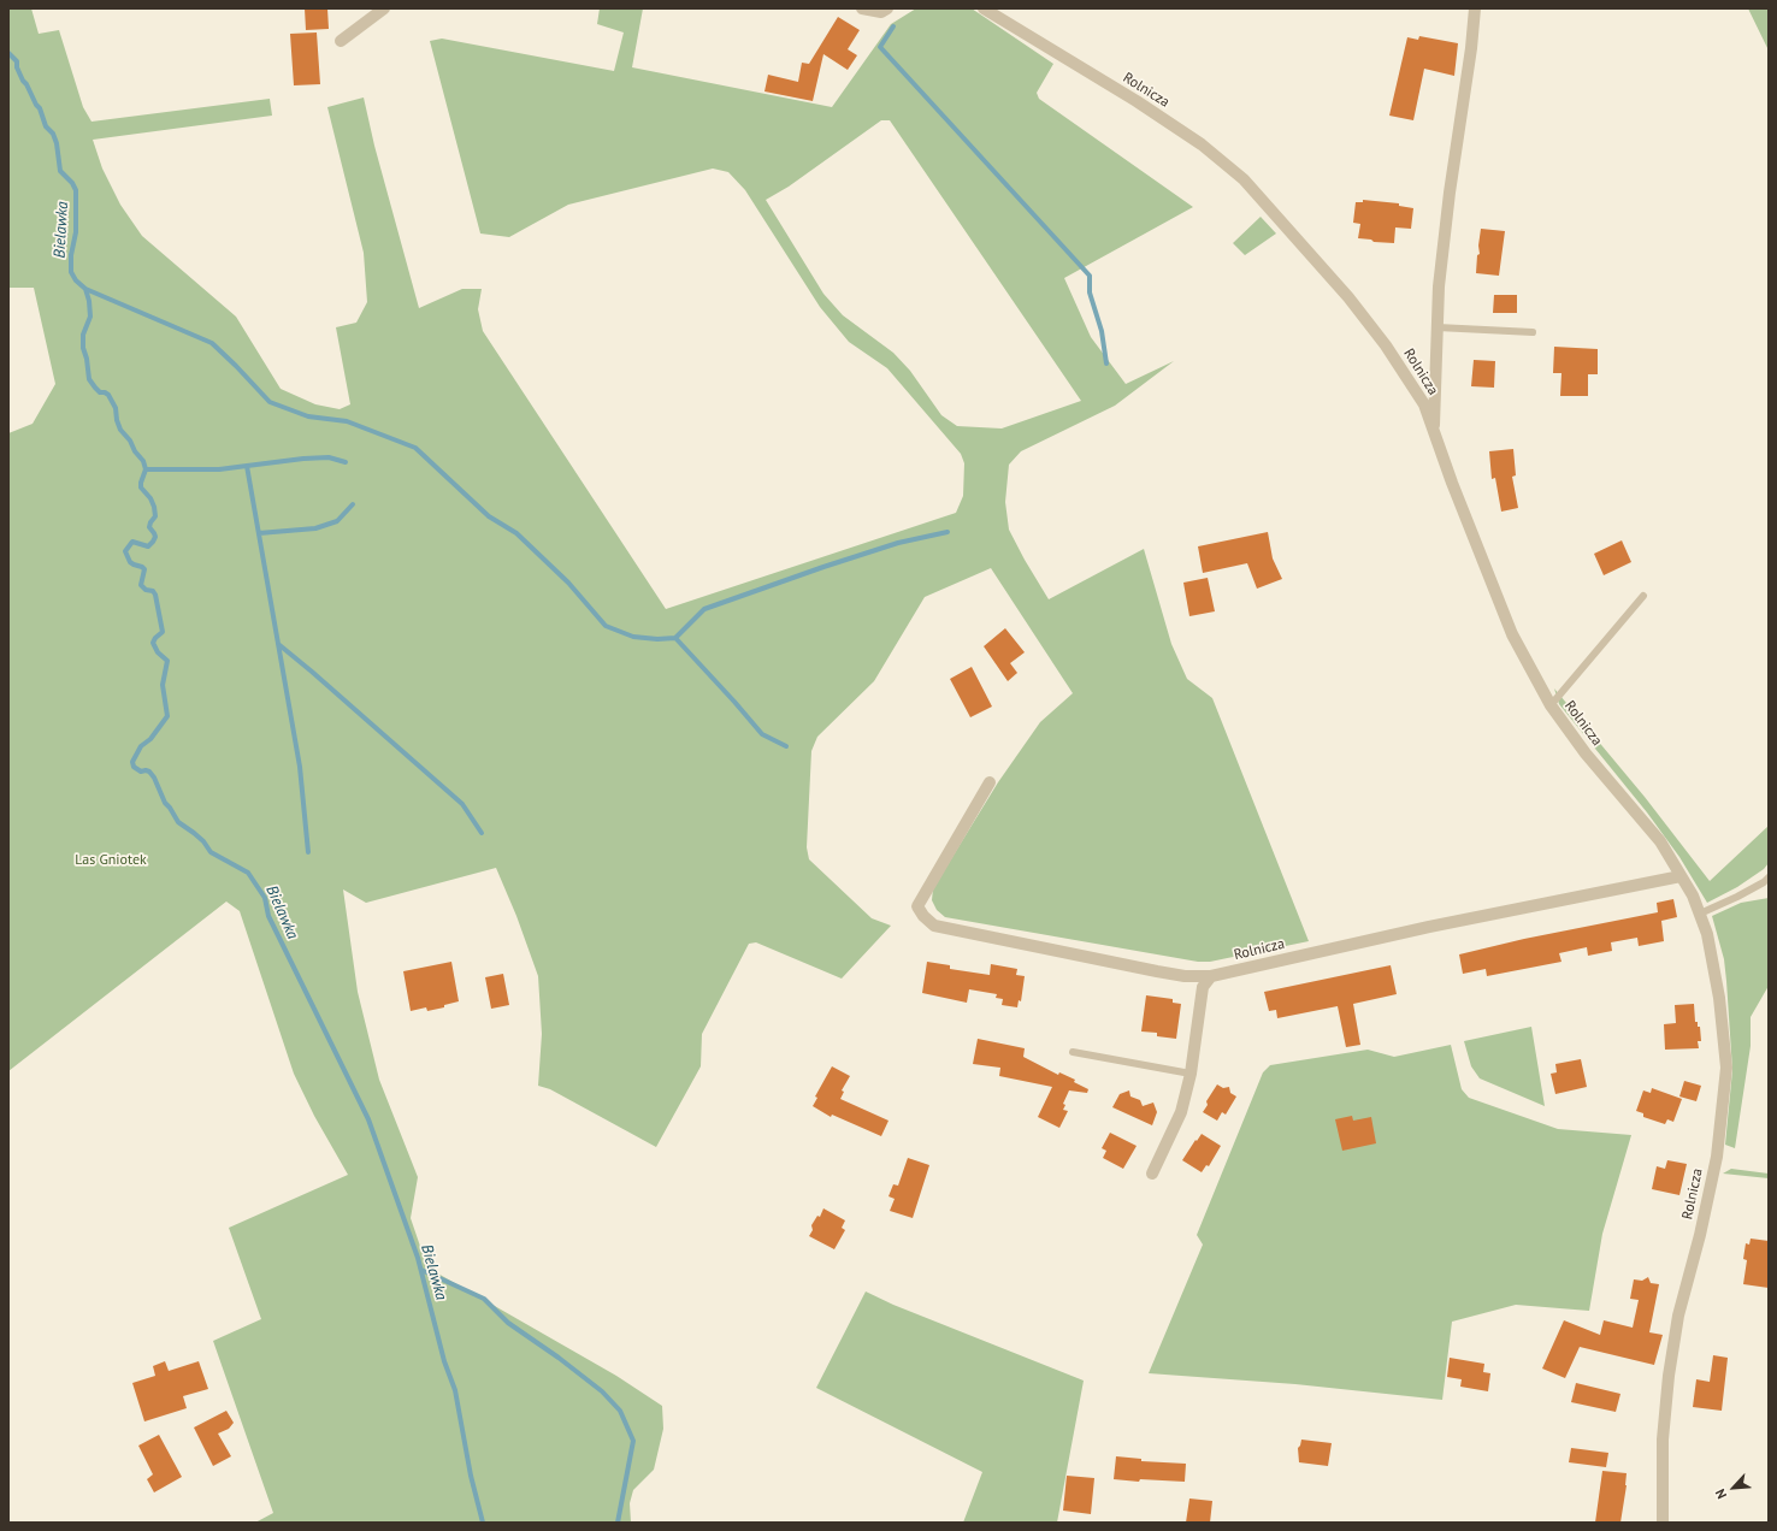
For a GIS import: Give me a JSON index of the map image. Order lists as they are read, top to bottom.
{
  "streets": {
    "street": ["Rolnicza"]
  },
  "water": ["Bielawka"],
  "parks": ["Las Gniotek"],
  "north": "bottom left"
}
